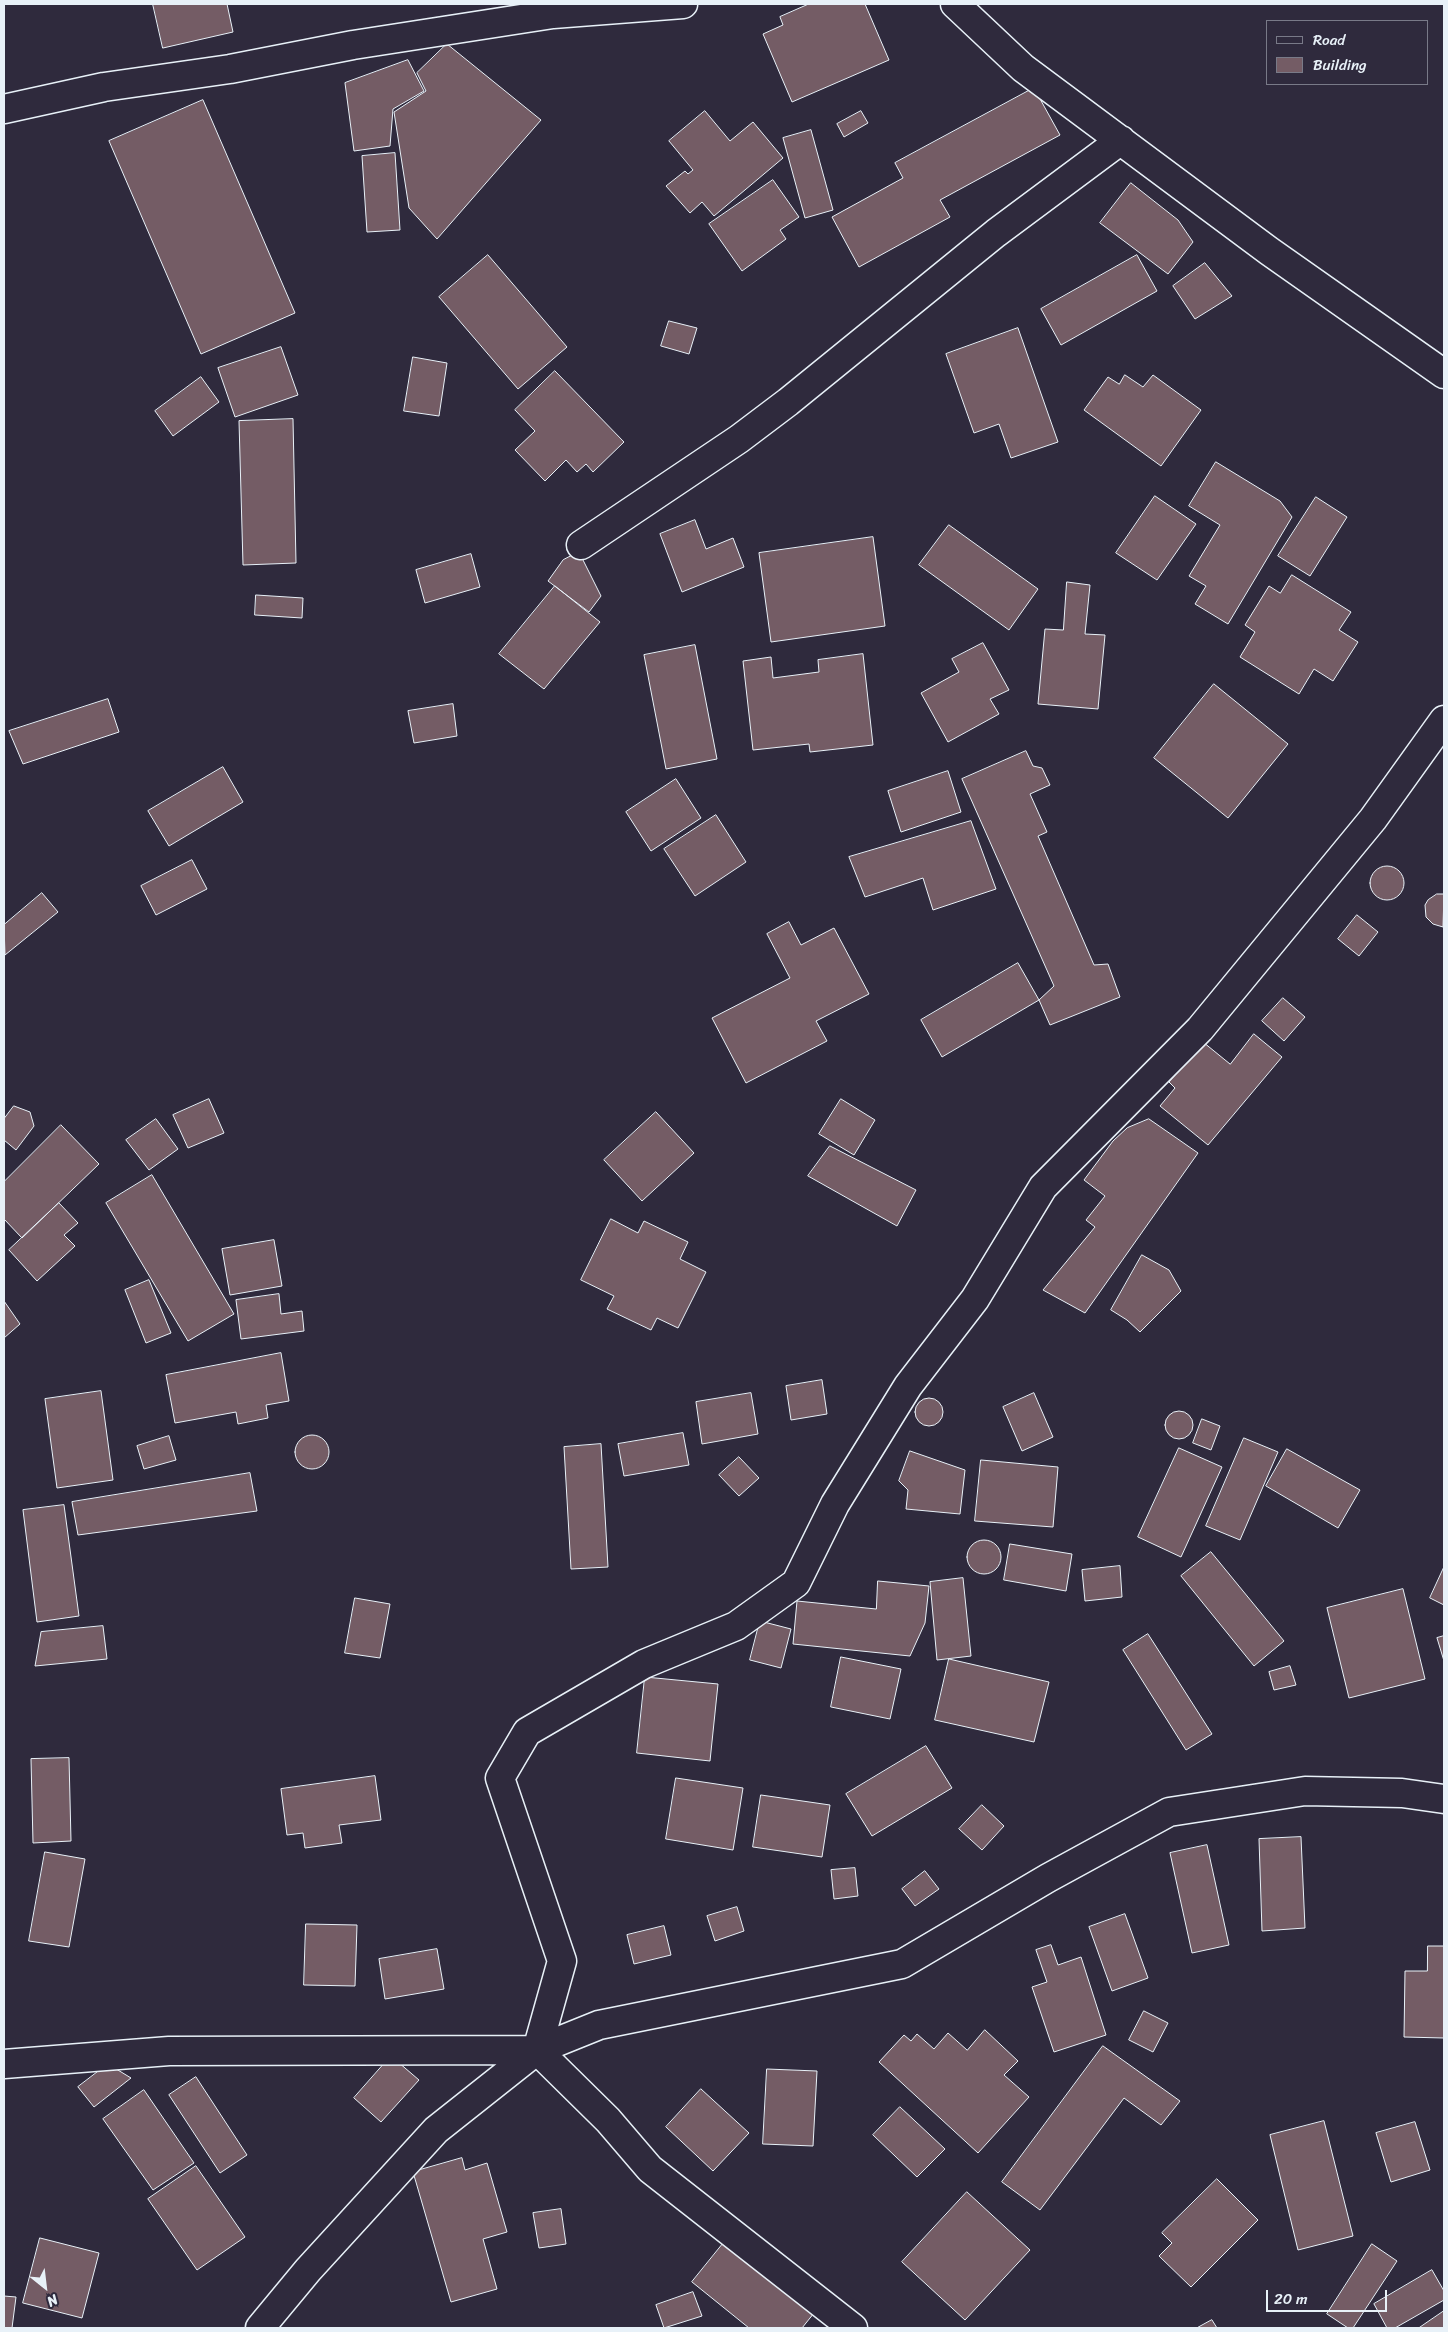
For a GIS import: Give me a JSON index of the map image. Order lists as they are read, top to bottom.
{
  "legend": ["Road", "Building"],
  "scale_bar": "20 m",
  "north": "bottom right"
}
